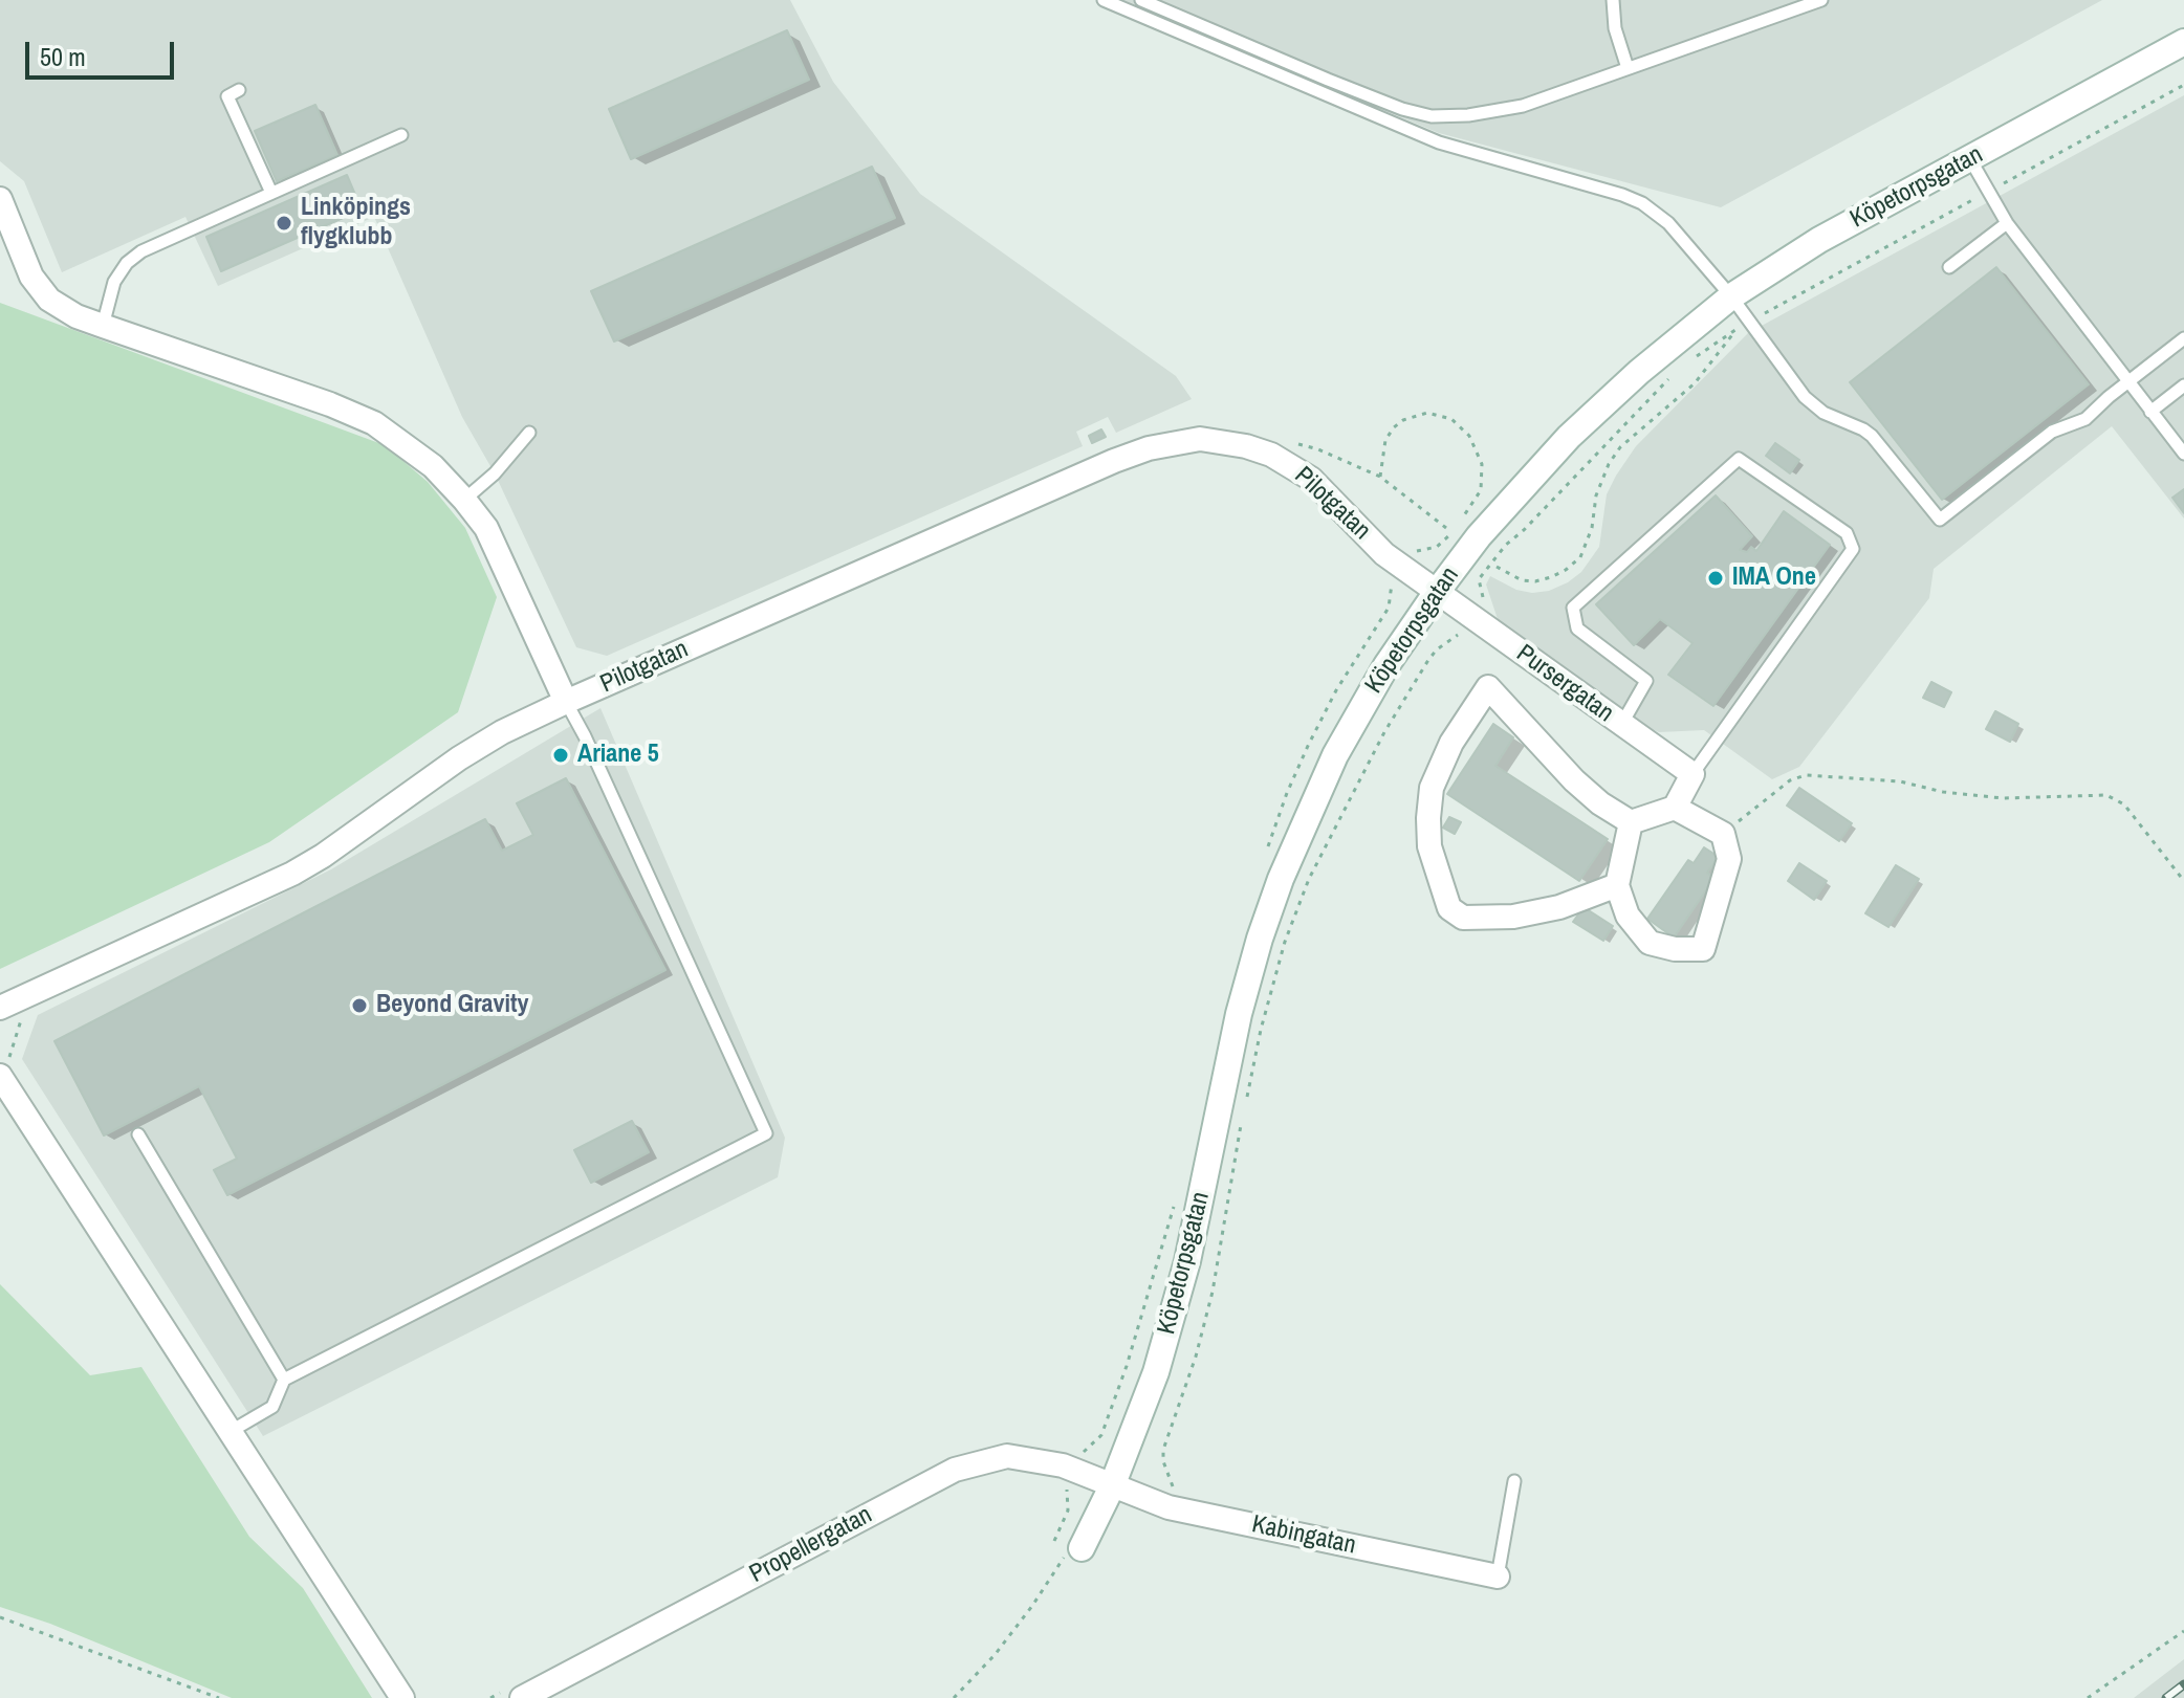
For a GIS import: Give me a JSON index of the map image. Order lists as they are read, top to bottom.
{
  "streets": {
    "street": [
      "Köpetorpsgatan",
      "Pilotgatan",
      "Pursergatan",
      "Kabingatan",
      "Propellergatan"
    ]
  },
  "crossings": [
    ["Köpetorpsgatan", "Pilotgatan"],
    ["Köpetorpsgatan", "Pursergatan"],
    ["Köpetorpsgatan", "Kabingatan"],
    ["Köpetorpsgatan", "Propellergatan"],
    ["Pilotgatan", "Pursergatan"],
    ["Kabingatan", "Propellergatan"]
  ],
  "places": [
    "Linköpings flygklubb",
    "IMA One",
    "Ariane 5",
    "Beyond Gravity"
  ],
  "scale_bar": "50 m"
}
